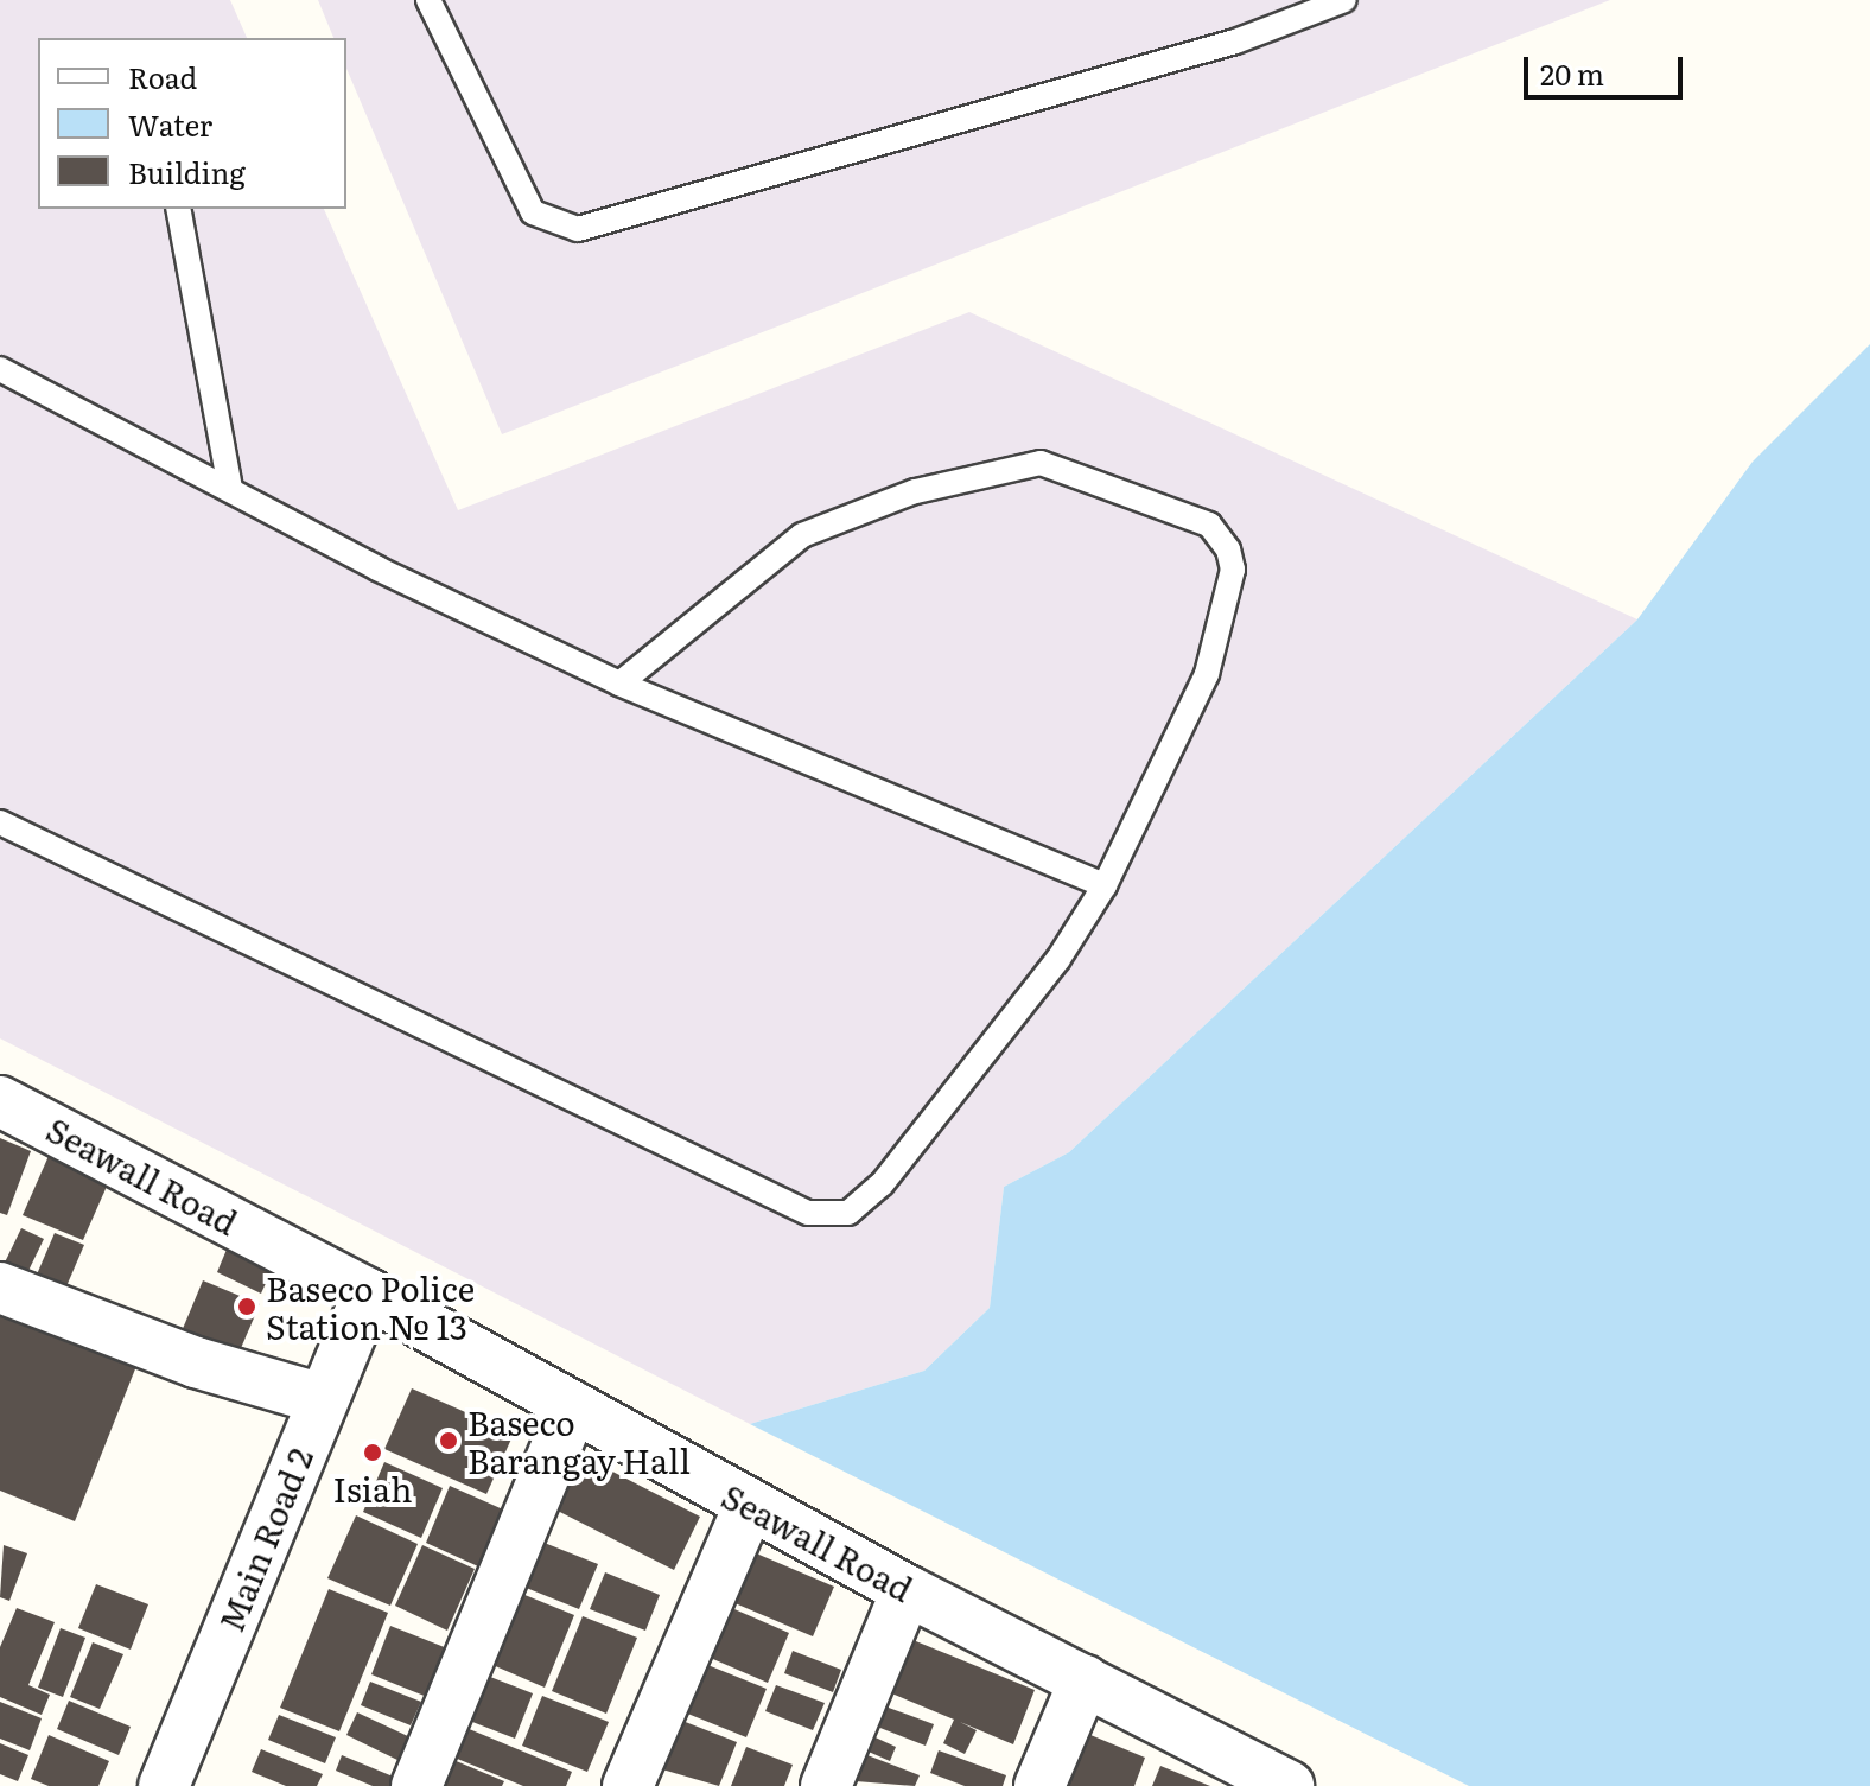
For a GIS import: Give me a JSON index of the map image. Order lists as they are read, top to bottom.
{
  "streets": {
    "street": ["Seawall Road", "Main Road 2"]
  },
  "crossings": [
    ["Seawall Road", "Main Road 2"]
  ],
  "places": ["Baseco Police Station № 13", "Baseco Barangay Hall", "Isiah"],
  "legend": ["Road", "Water", "Building"],
  "scale_bar": "20 m"
}
